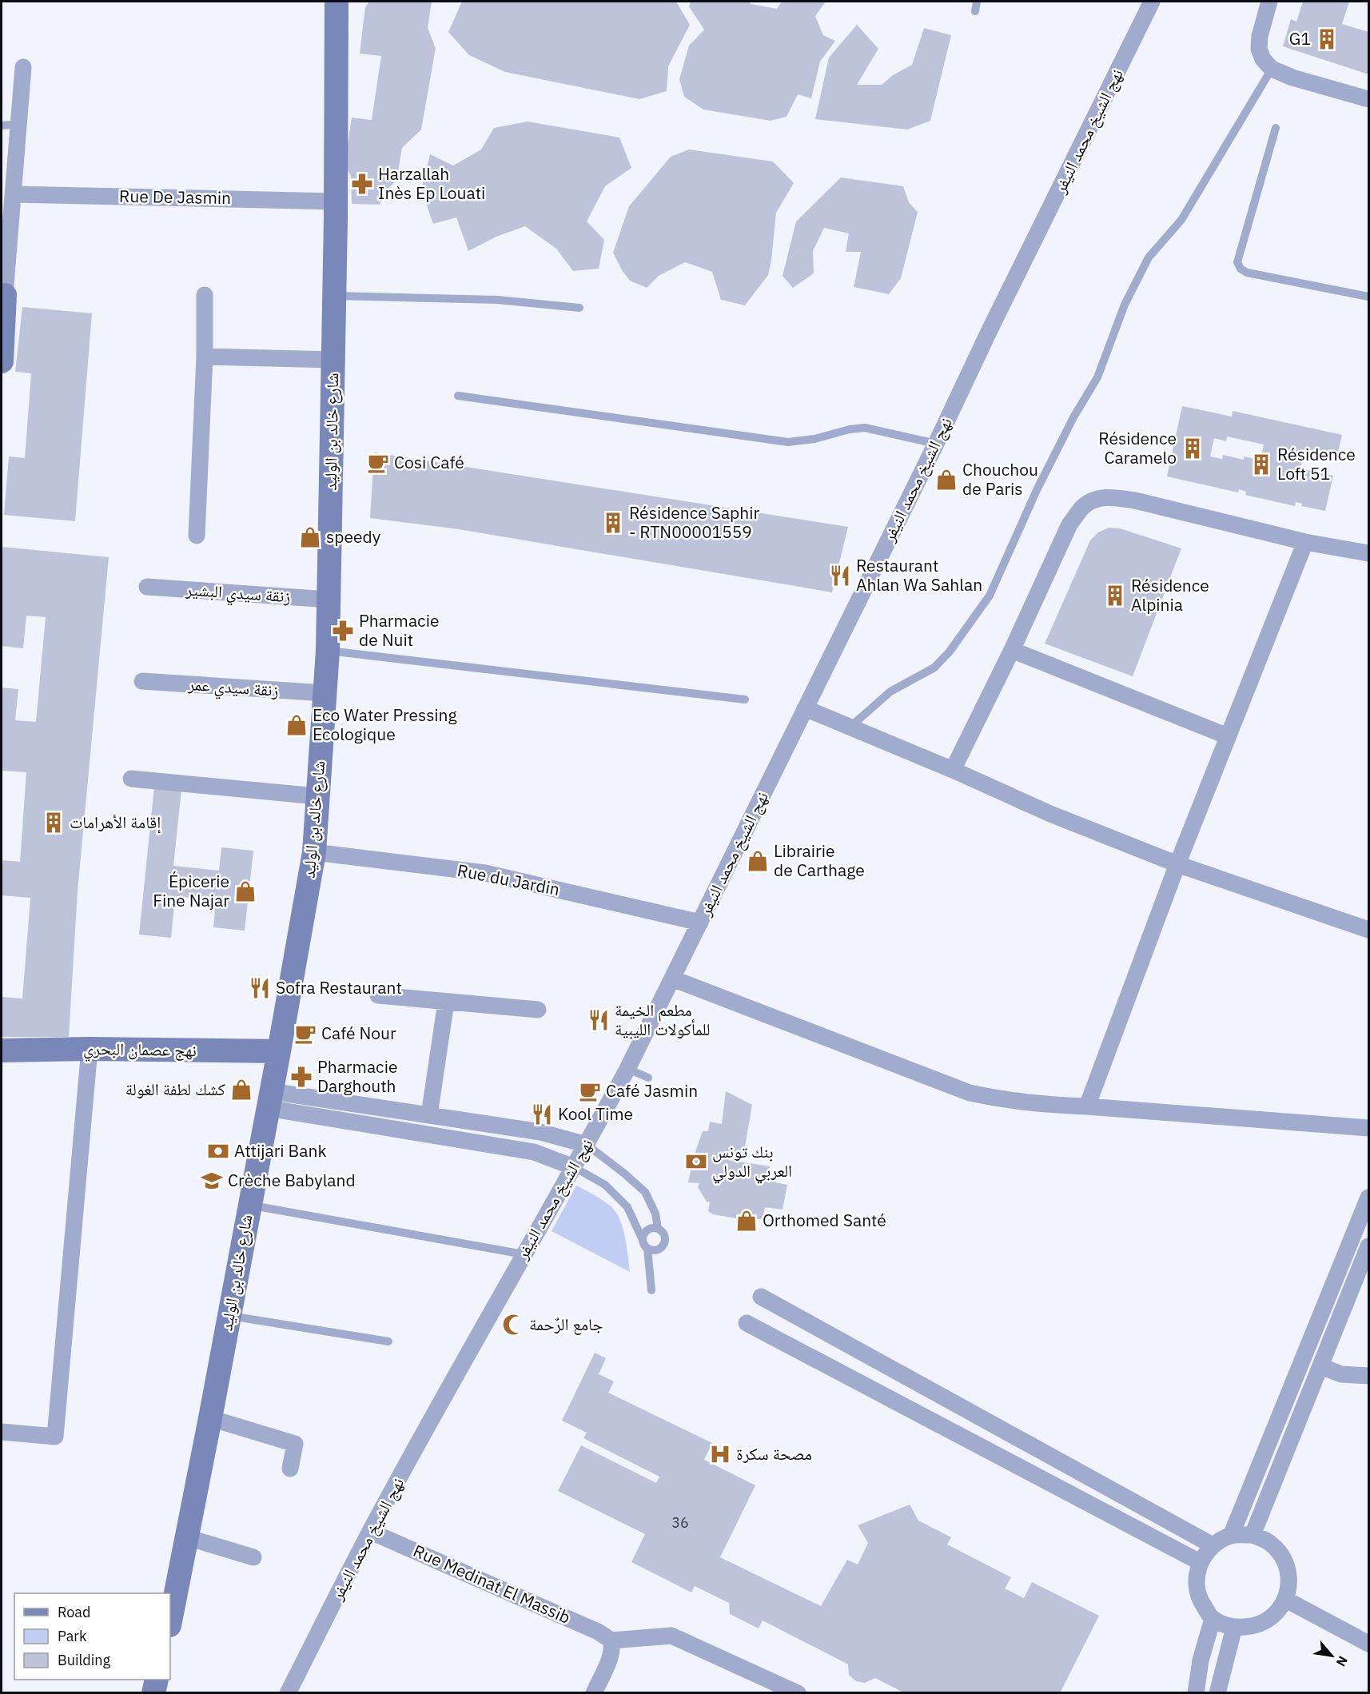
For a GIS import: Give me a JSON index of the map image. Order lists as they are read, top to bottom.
{
  "streets": {
    "street": [
      "نهج الشيخ محمد النيفر",
      "Rue De Jasmin",
      "شارع خالد بن الوليد",
      "زنقة سيدي البشير",
      "زنقة سيدي عمر",
      "Rue du Jardin",
      "نهج عصمان البحري",
      "Rue Medinat El Massib"
    ]
  },
  "crossings": [
    ["نهج الشيخ محمد النيفر", "Rue du Jardin"],
    ["نهج الشيخ محمد النيفر", "Rue Medinat El Massib"],
    ["Rue De Jasmin", "شارع خالد بن الوليد"],
    ["شارع خالد بن الوليد", "زنقة سيدي البشير"],
    ["شارع خالد بن الوليد", "زنقة سيدي عمر"],
    ["شارع خالد بن الوليد", "Rue du Jardin"],
    ["شارع خالد بن الوليد", "نهج عصمان البحري"]
  ],
  "places": {
    "building": [
      "G1",
      "Résidence Caramelo",
      "Résidence Loft 51",
      "Résidence Saphir - RTN00001559",
      "Résidence Alpinia",
      "إقامة الأهرامات"
    ],
    "pharmacy": ["Harzallah Inès Ep Louati", "Pharmacie de Nuit", "Pharmacie Darghouth"],
    "cafe": ["Cosi Café", "Café Nour", "Café Jasmin"],
    "shop": [
      "Chouchou de Paris",
      "speedy",
      "Eco Water Pressing Ecologique",
      "Librairie de Carthage",
      "Épicerie Fine Najar",
      "كشك لطفة الغولة",
      "Orthomed Santé"
    ],
    "restaurant": [
      "Restaurant Ahlan Wa Sahlan",
      "Sofra Restaurant",
      "مطعم الخيمة للمأكولات الليبية",
      "Kool Time"
    ],
    "bank": ["Attijari Bank", "بنك تونس العربي الدولي"],
    "school or university": ["Crèche Babyland"],
    "mosque": ["جامع الرٌحمة"],
    "hospital": ["مصحة سكرة"]
  },
  "house_numbers": ["36"],
  "legend": ["Road", "Park", "Building"],
  "north": "bottom right"
}
